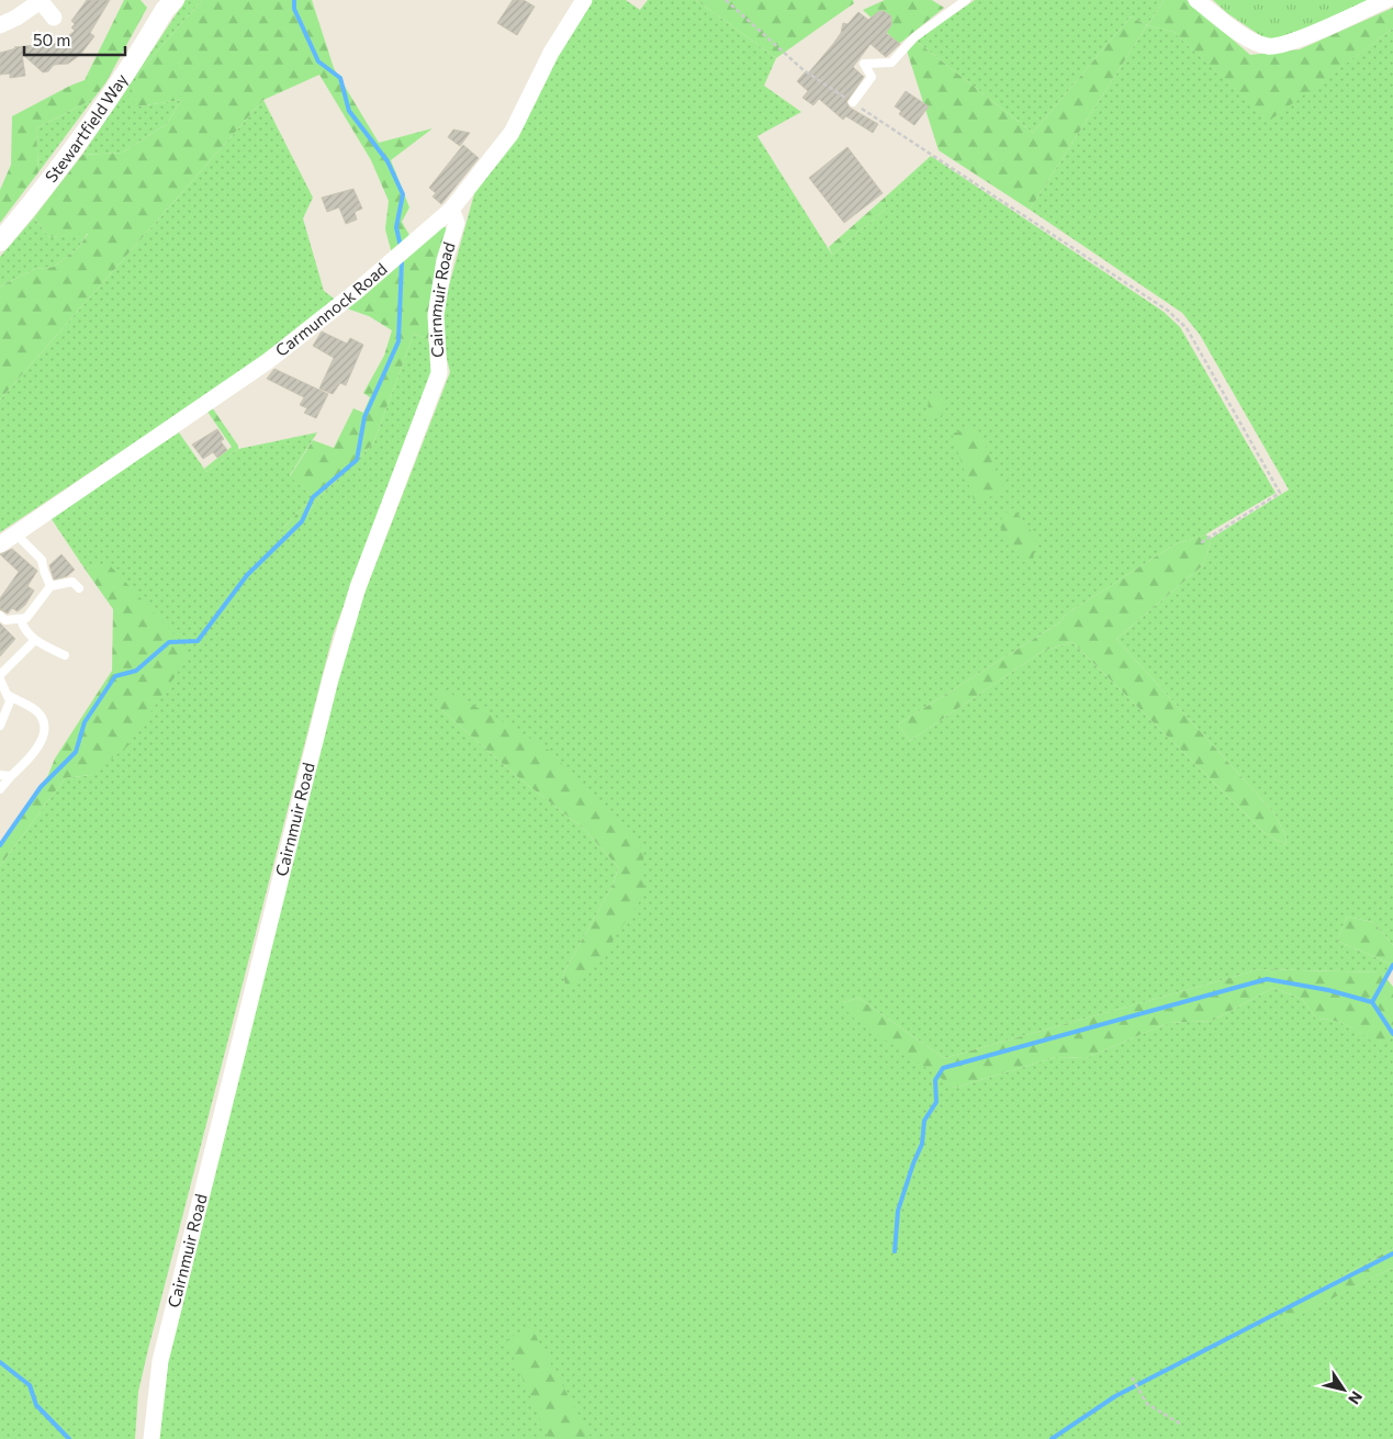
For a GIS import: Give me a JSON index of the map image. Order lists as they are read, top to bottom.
{
  "streets": {
    "street": ["Stewartfield Way", "Cairnmuir Road", "Carmunnock Road"]
  },
  "crossings": [
    ["Cairnmuir Road", "Carmunnock Road"]
  ],
  "scale_bar": "50 m",
  "north": "bottom right"
}
